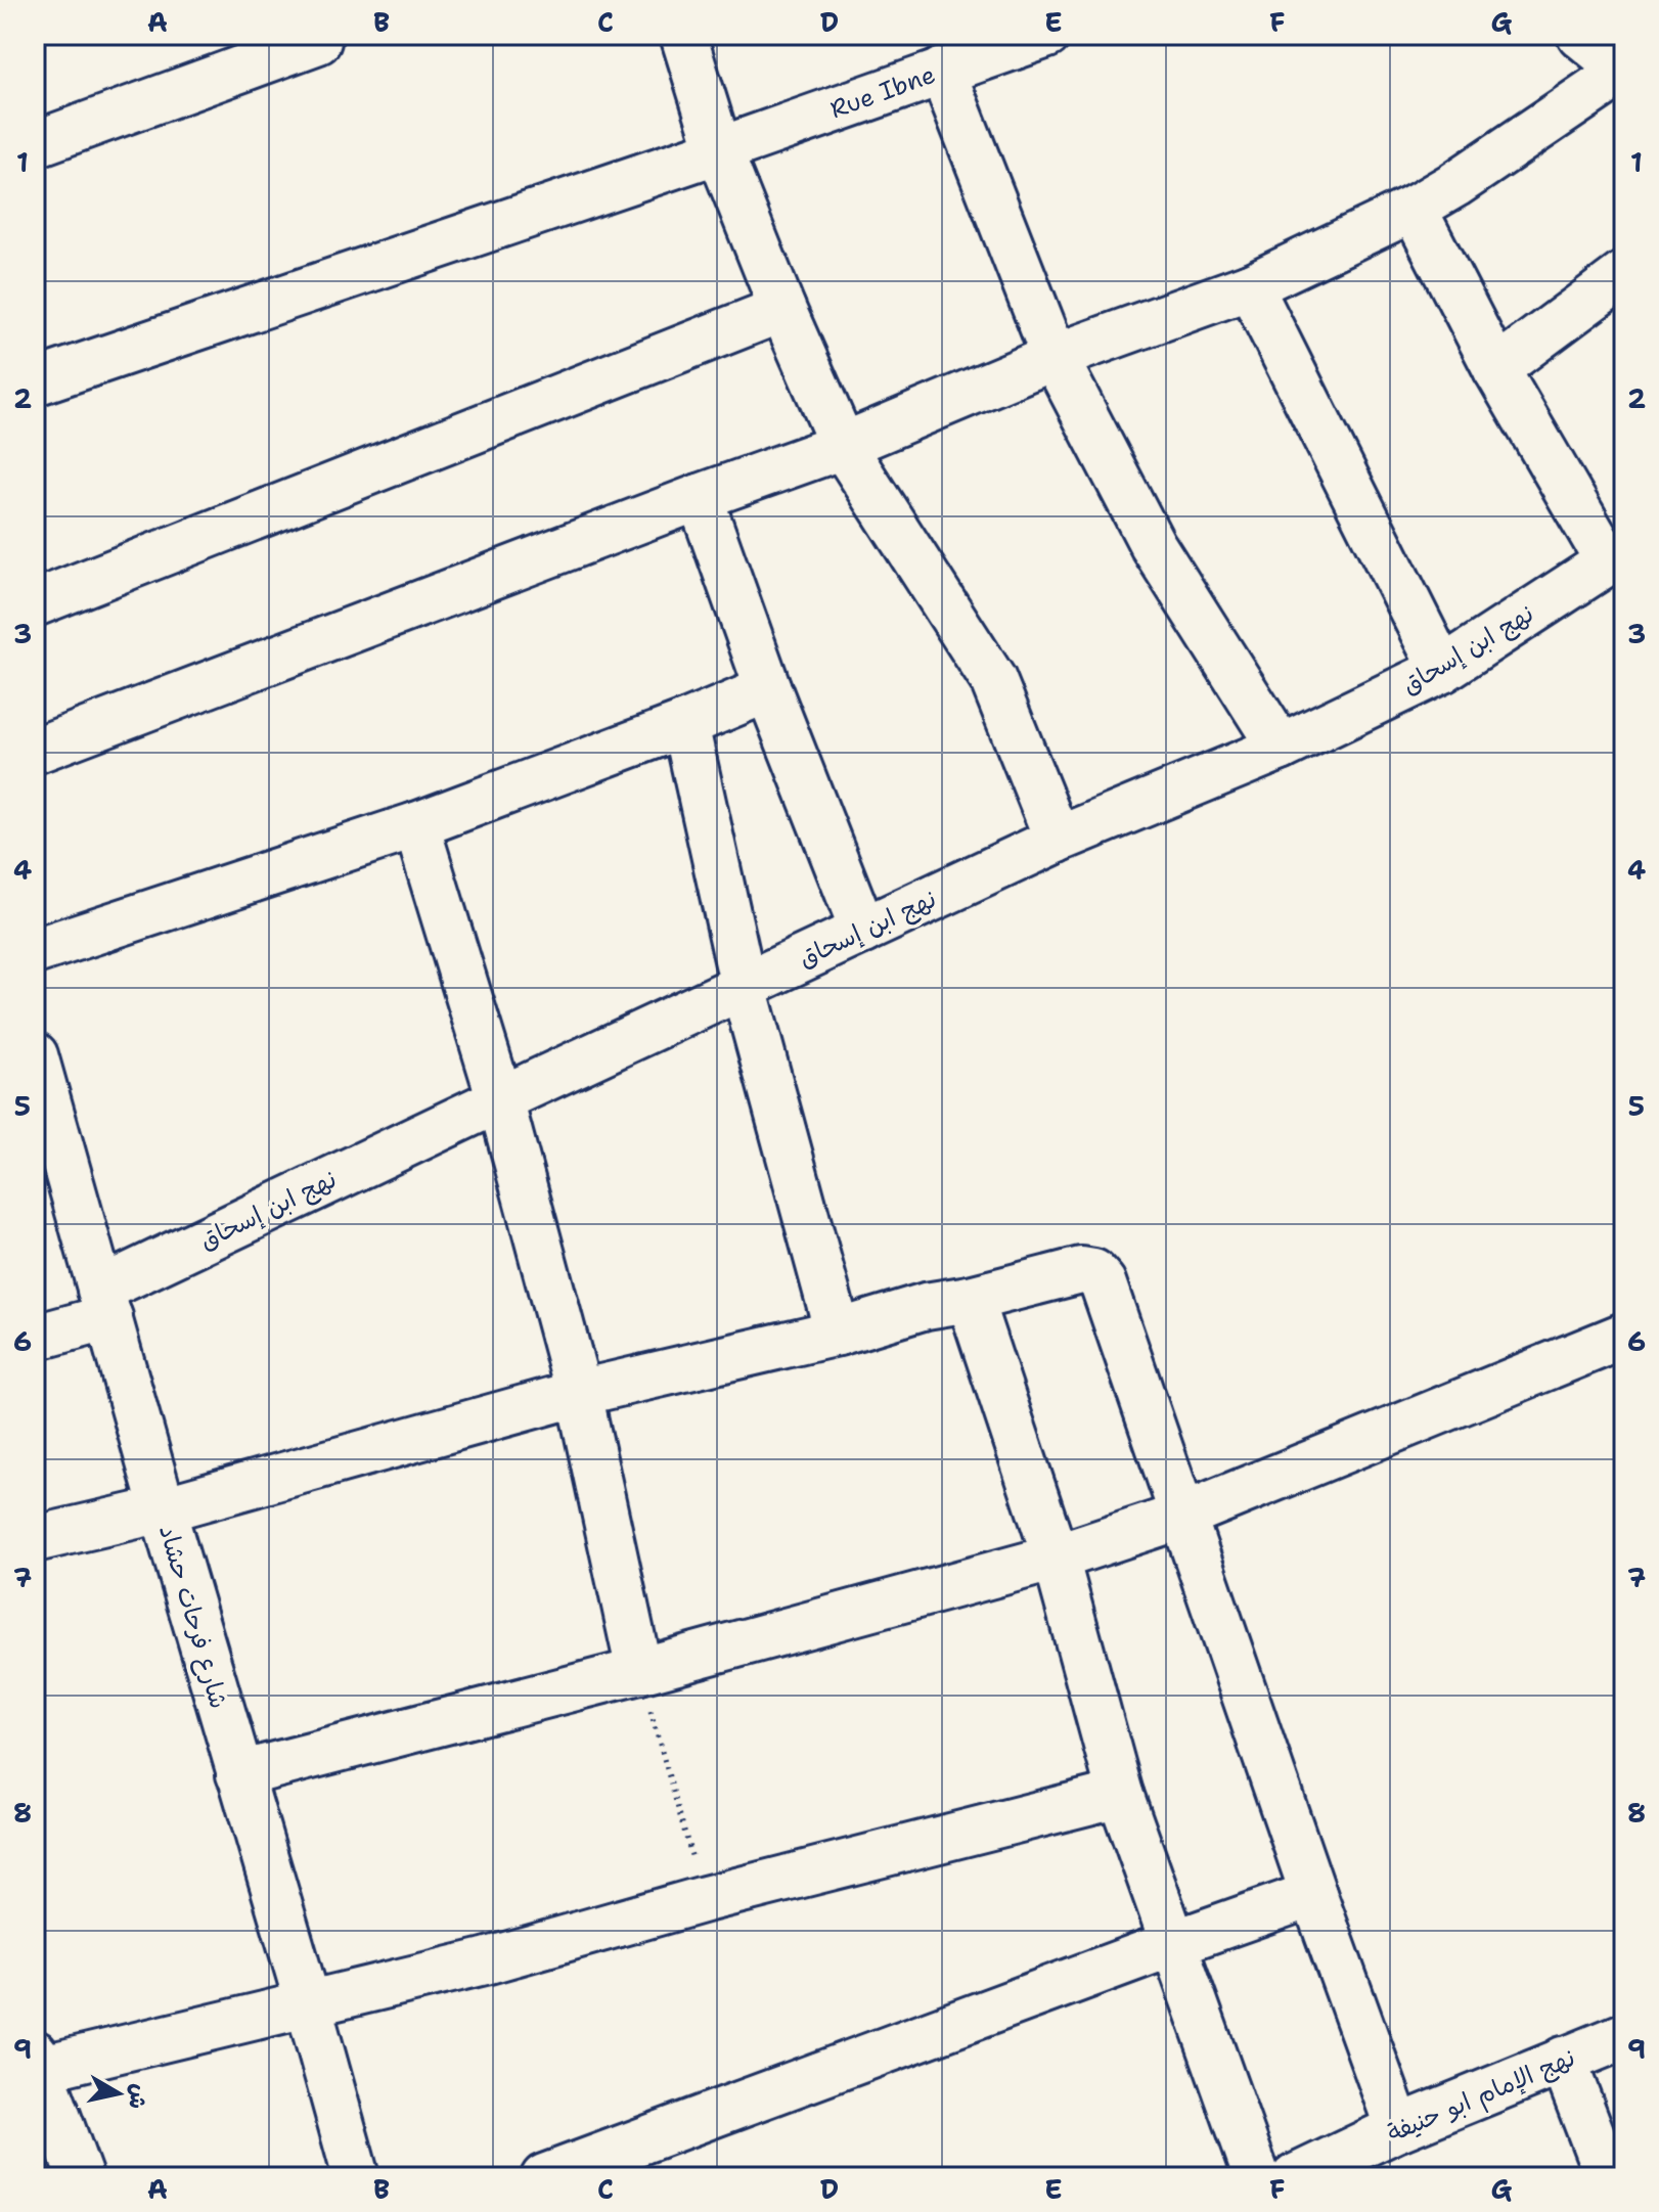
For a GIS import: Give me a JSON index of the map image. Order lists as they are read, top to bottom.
{
  "streets": {
    "street": [
      "Rue Ibne",
      "نهج ابن إسحاق",
      "شارع فرحات حشاد",
      "نهج الإمام ابو حنيفة"
    ]
  },
  "crossings": [
    ["نهج ابن إسحاق", "شارع فرحات حشاد"]
  ],
  "north": "right",
  "grid": {
    "columns": [
      "A",
      "B",
      "C",
      "D",
      "E",
      "F",
      "G"
    ],
    "rows": [
      "1",
      "2",
      "3",
      "4",
      "5",
      "6",
      "7",
      "8",
      "9"
    ]
  }
}
